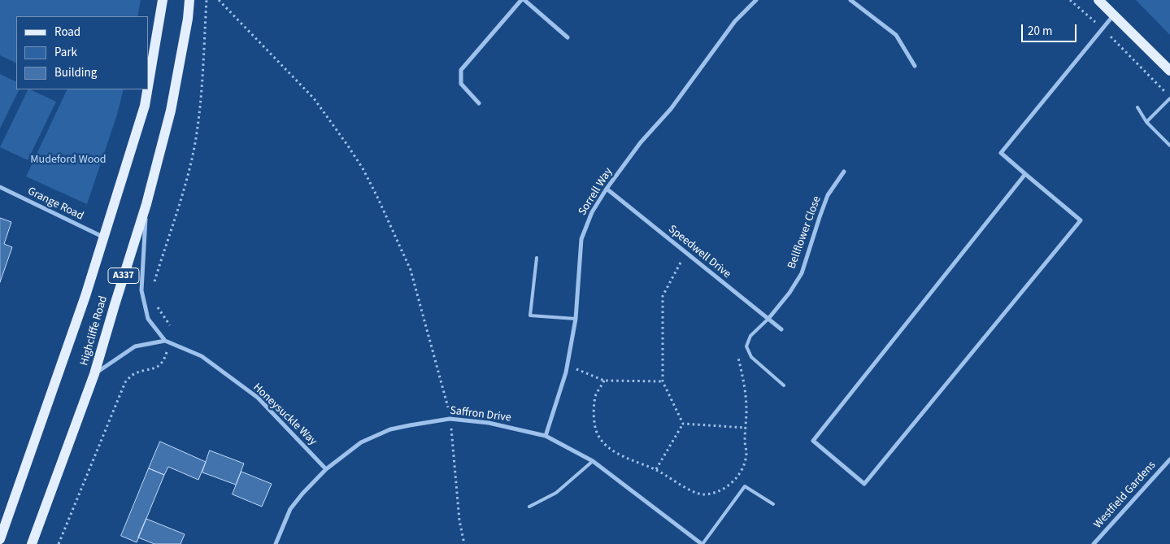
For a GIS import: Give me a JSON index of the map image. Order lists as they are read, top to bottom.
{
  "streets": {
    "main road": ["A337", "Highcliffe Road"],
    "street": [
      "Sorrell Way",
      "Grange Road",
      "Bellflower Close",
      "Speedwell Drive",
      "Honeysuckle Way",
      "Saffron Drive",
      "Westfield Gardens"
    ]
  },
  "crossings": [
    ["Sorrell Way", "Speedwell Drive"],
    ["Sorrell Way", "Saffron Drive"],
    ["Grange Road", "Highcliffe Road"],
    ["Bellflower Close", "Speedwell Drive"],
    ["Highcliffe Road", "Honeysuckle Way"],
    ["Honeysuckle Way", "Saffron Drive"]
  ],
  "parks": ["Mudeford Wood"],
  "legend": ["Road", "Park", "Building"],
  "scale_bar": "20 m"
}
